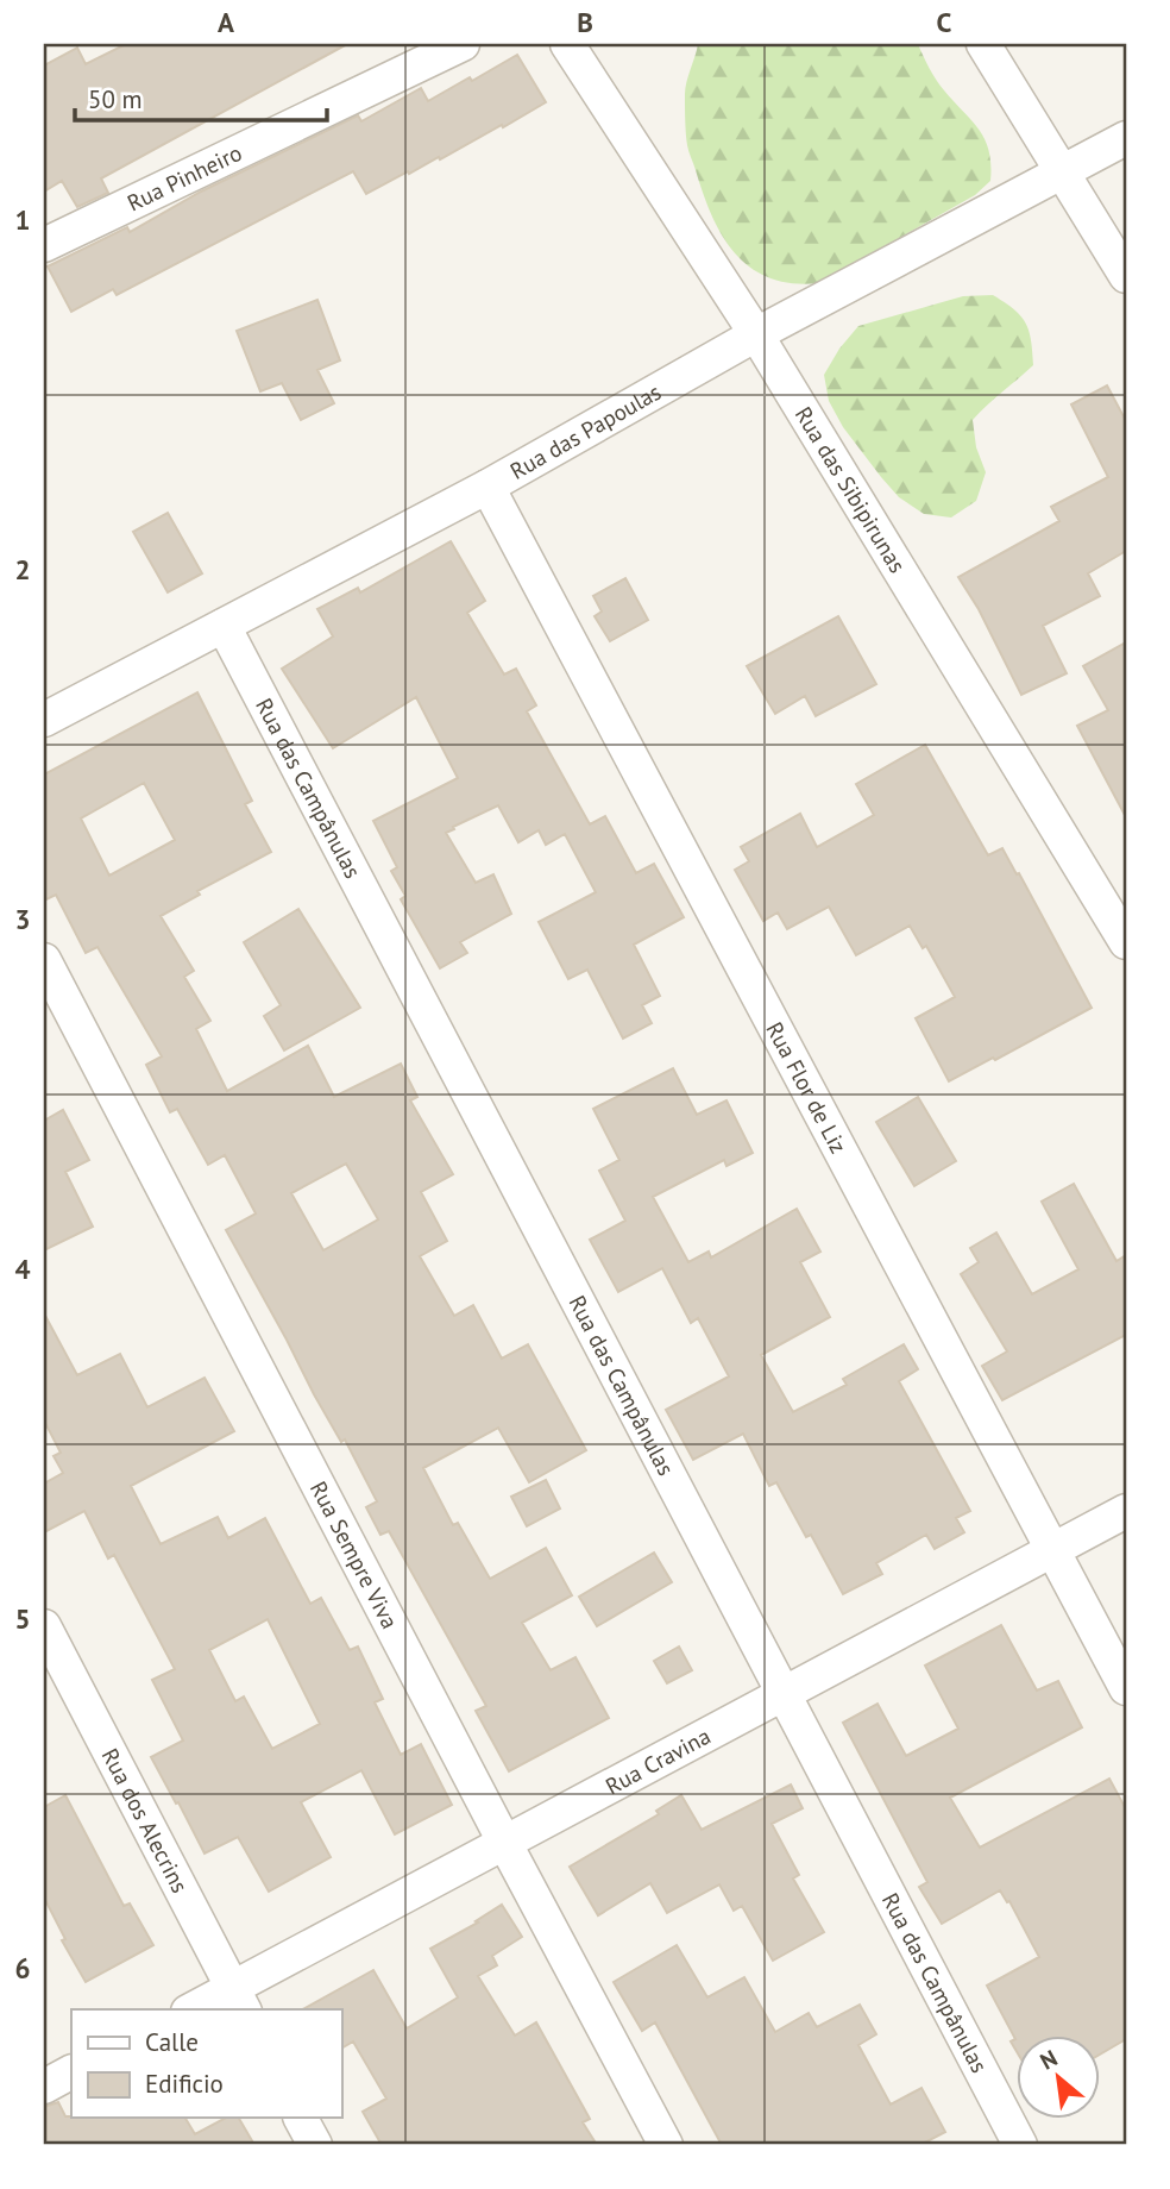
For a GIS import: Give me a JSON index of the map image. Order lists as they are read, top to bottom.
{
  "streets": {
    "street": [
      "Rua Pinheiro",
      "Rua das Papoulas",
      "Rua das Sibipirunas",
      "Rua das Campânulas",
      "Rua Flor de Liz",
      "Rua Sempre Viva",
      "Rua Cravina",
      "Rua dos Alecrins"
    ]
  },
  "crossings": [
    ["Rua das Papoulas", "Rua das Sibipirunas"],
    ["Rua das Papoulas", "Rua das Campânulas"],
    ["Rua das Papoulas", "Rua Flor de Liz"],
    ["Rua das Campânulas", "Rua Cravina"],
    ["Rua Flor de Liz", "Rua Cravina"],
    ["Rua Sempre Viva", "Rua Cravina"],
    ["Rua Cravina", "Rua dos Alecrins"]
  ],
  "legend": ["Calle", "Edificio"],
  "scale_bar": "50 m",
  "north": "top left",
  "grid": {
    "columns": ["A", "B", "C"],
    "rows": [
      "1",
      "2",
      "3",
      "4",
      "5",
      "6"
    ]
  }
}
